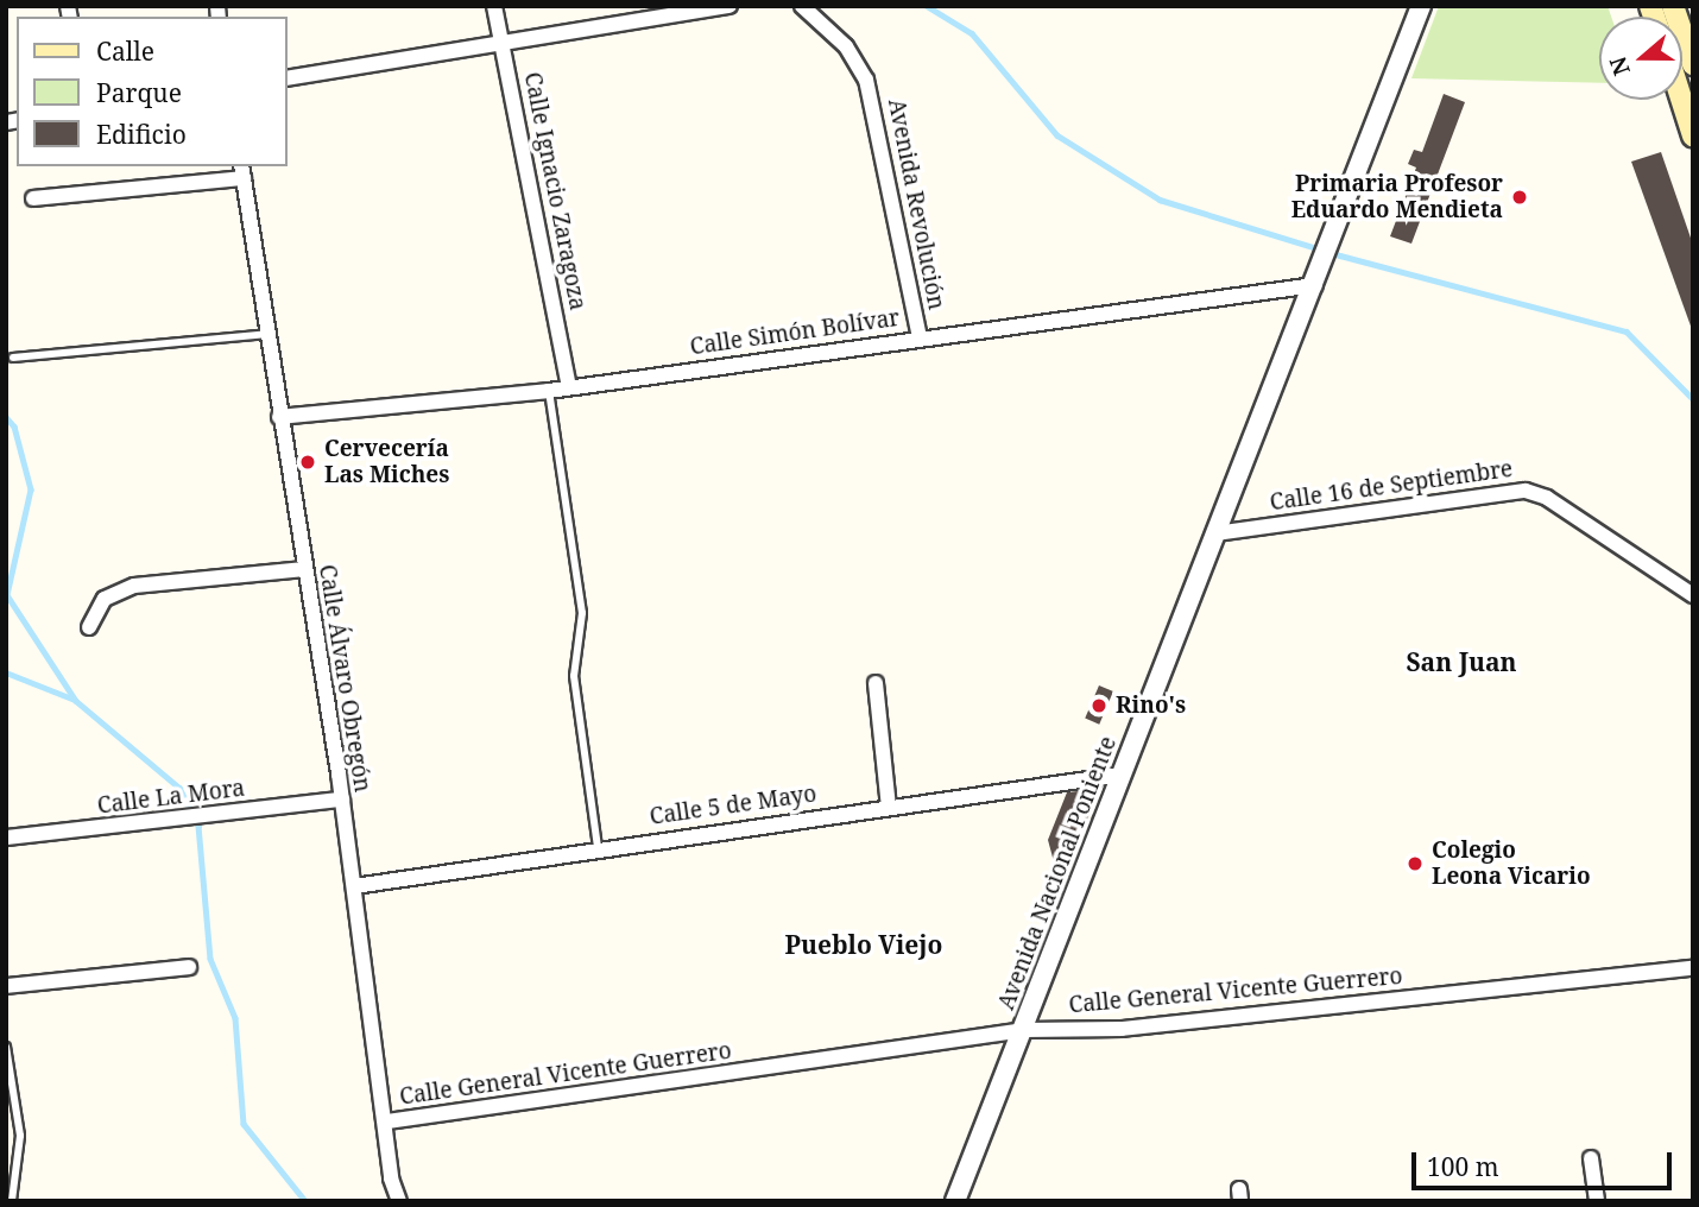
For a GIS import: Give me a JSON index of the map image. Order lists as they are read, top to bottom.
{
  "streets": {
    "street": [
      "Calle Ignacio Zaragoza",
      "Avenida Revolución",
      "Calle Simón Bolívar",
      "Calle 16 de Septiembre",
      "Calle Álvaro Obregón",
      "Calle La Mora",
      "Calle 5 de Mayo",
      "Avenida Nacional Poniente",
      "Calle General Vicente Guerrero"
    ]
  },
  "crossings": [
    ["Calle Ignacio Zaragoza", "Calle Simón Bolívar"],
    ["Avenida Revolución", "Calle Simón Bolívar"],
    ["Calle Simón Bolívar", "Calle Álvaro Obregón"],
    ["Calle Simón Bolívar", "Avenida Nacional Poniente"],
    ["Calle 16 de Septiembre", "Avenida Nacional Poniente"],
    ["Calle Álvaro Obregón", "Calle La Mora"],
    ["Calle Álvaro Obregón", "Calle 5 de Mayo"],
    ["Calle Álvaro Obregón", "Calle General Vicente Guerrero"],
    ["Calle 5 de Mayo", "Avenida Nacional Poniente"],
    ["Avenida Nacional Poniente", "Calle General Vicente Guerrero"]
  ],
  "districts": ["San Juan", "Pueblo Viejo"],
  "places": [
    "Primaria Profesor Eduardo Mendieta",
    "Cervecería Las Miches",
    "Rino's",
    "Colegio Leona Vicario"
  ],
  "legend": ["Calle", "Parque", "Edificio"],
  "scale_bar": "100 m",
  "north": "left"
}
